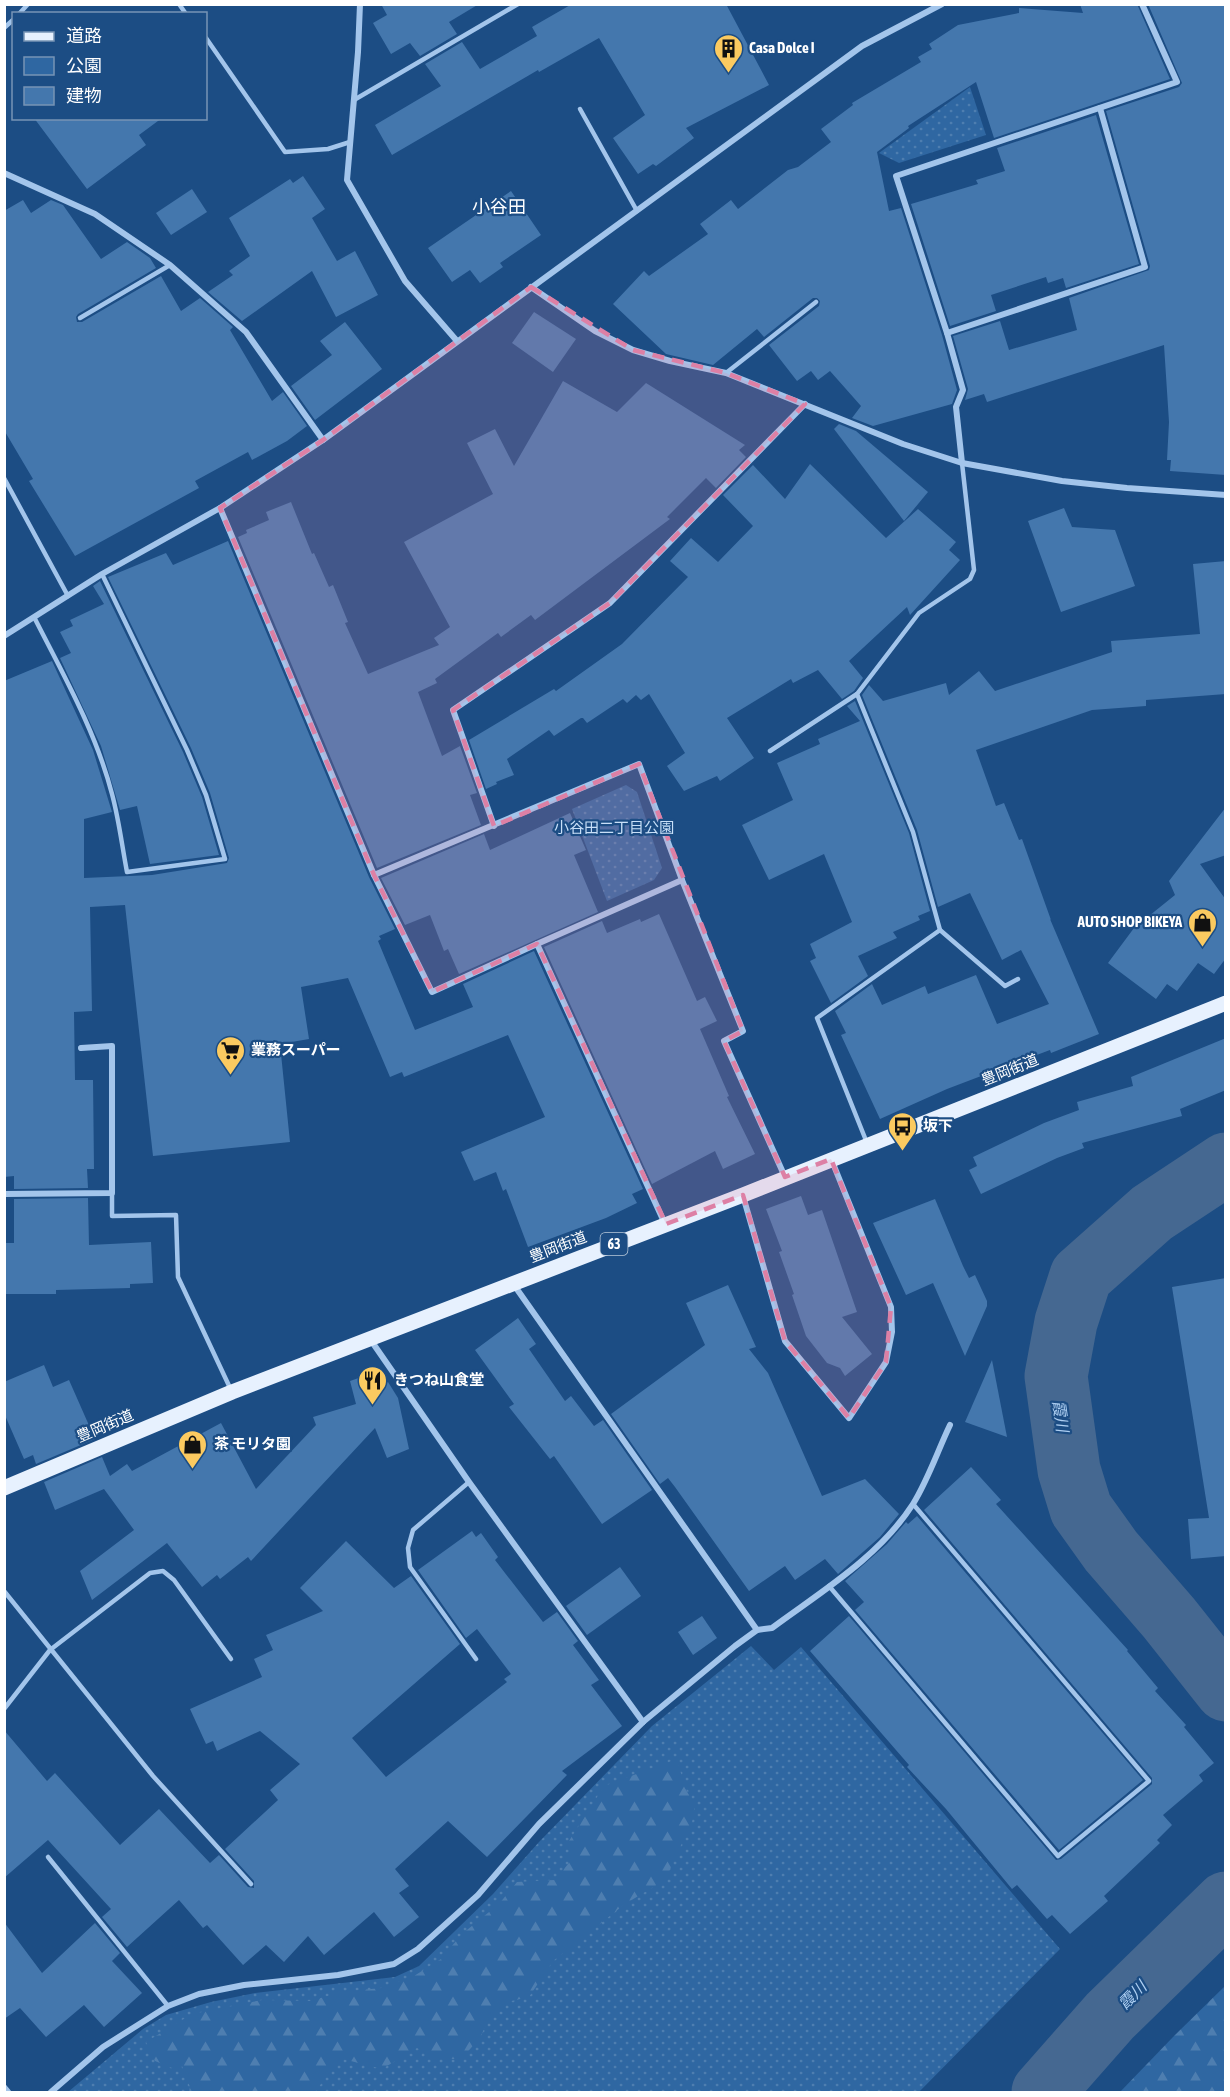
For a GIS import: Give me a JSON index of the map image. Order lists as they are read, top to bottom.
{
  "streets": {
    "main road": ["豊岡街道", "63"]
  },
  "districts": ["小谷田"],
  "water": ["霞川"],
  "parks": ["小谷田二丁目公園"],
  "places": {
    "building": ["Casa Dolce I"],
    "shop": ["AUTO SHOP BIKEYA", "茶 モリタ園"],
    "supermarket": ["業務スーパー"],
    "bus stop": ["坂下"],
    "restaurant": ["きつね山食堂"]
  },
  "legend": ["道路", "公園", "建物"]
}
